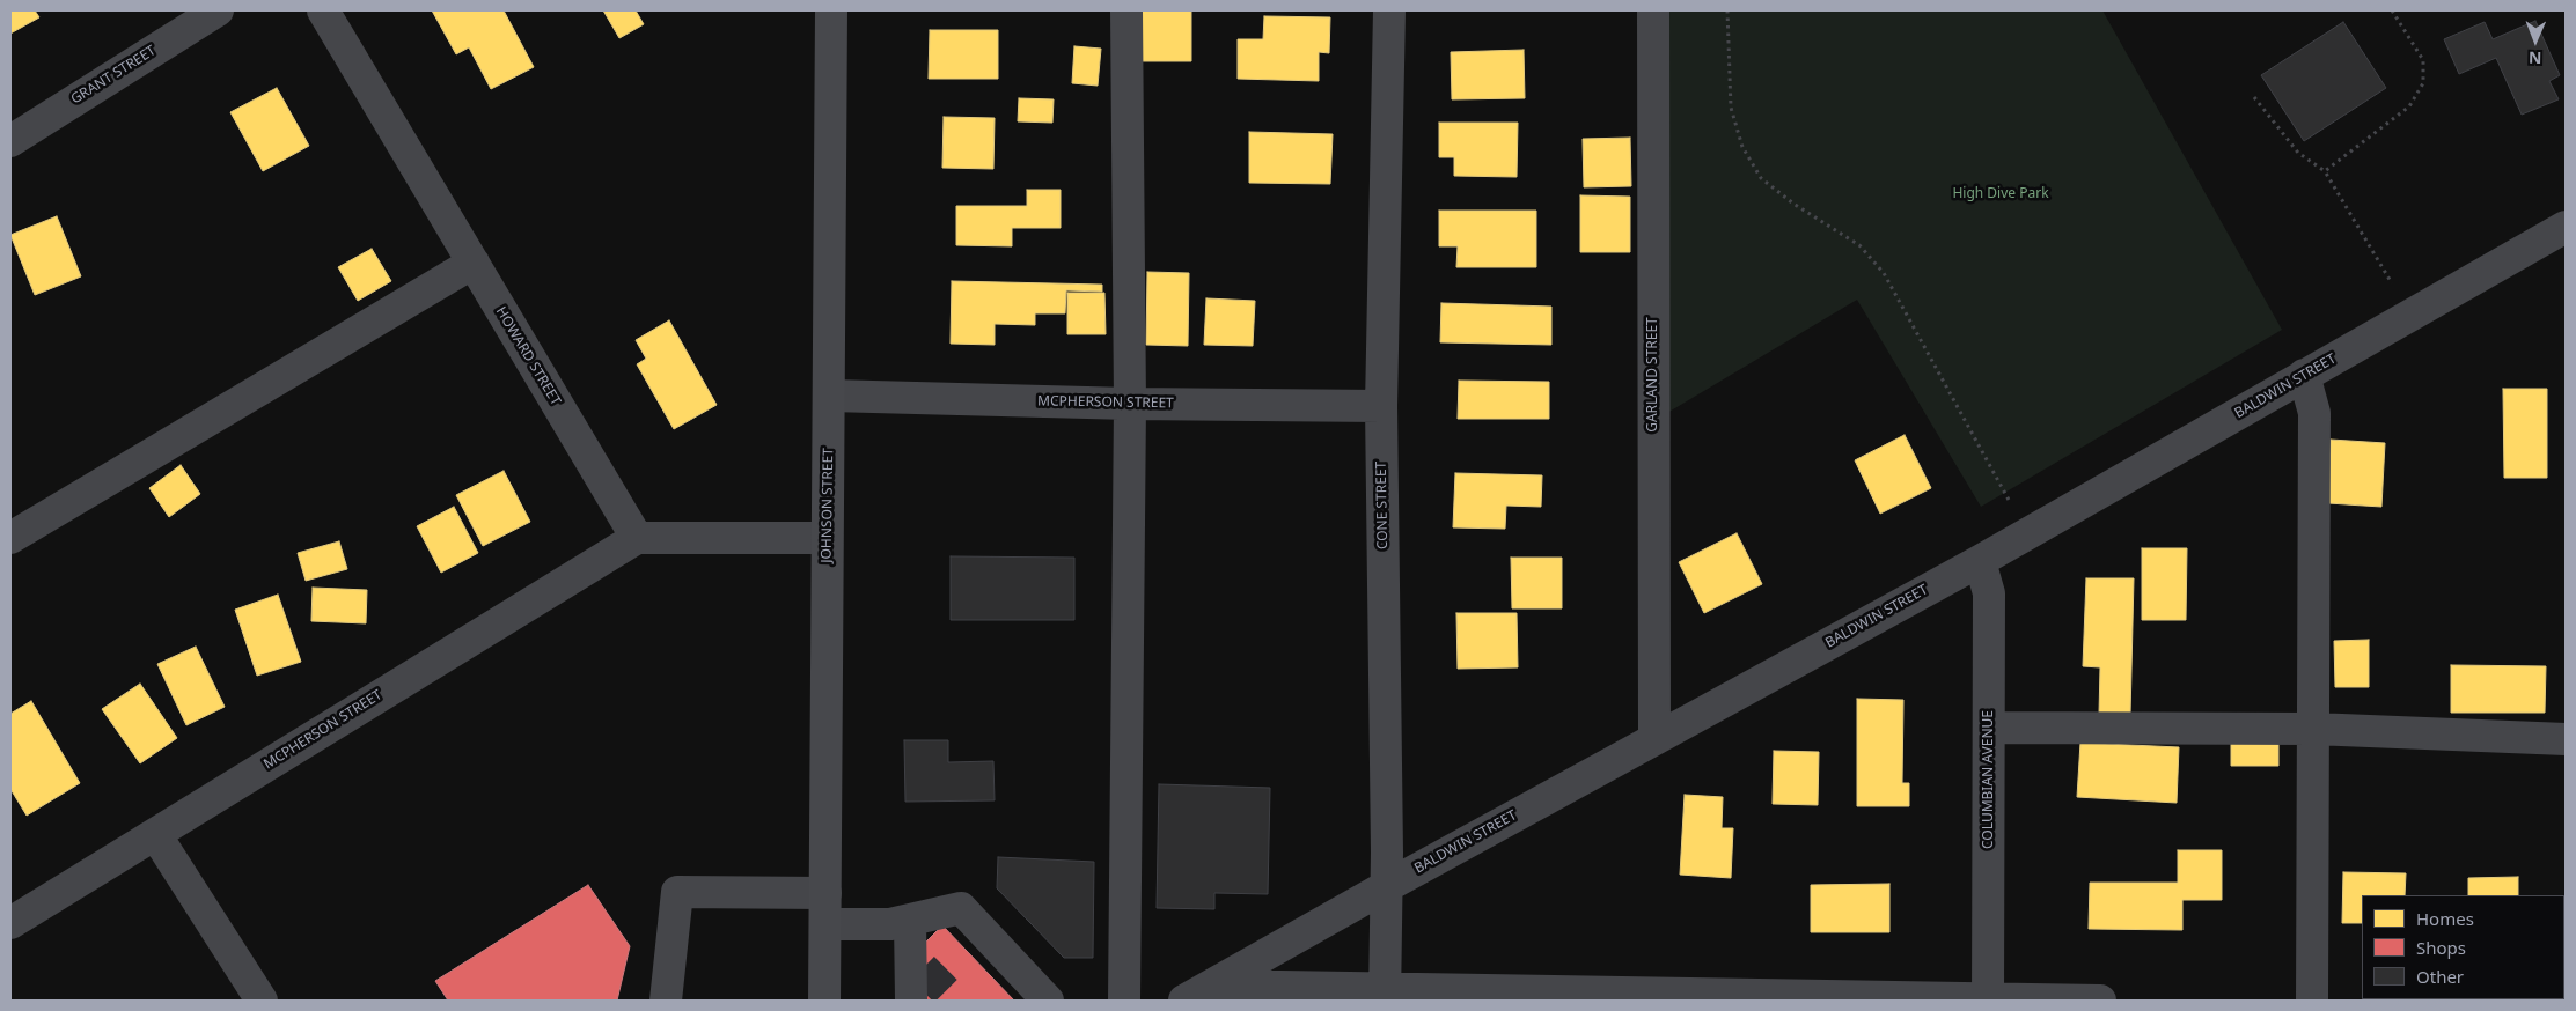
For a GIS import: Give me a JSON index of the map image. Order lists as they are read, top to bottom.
{
  "streets": {
    "main road": ["JOHNSON STREET"],
    "street": [
      "GRANT STREET",
      "HOWARD STREET",
      "GARLAND STREET",
      "BALDWIN STREET",
      "MCPHERSON STREET",
      "CONE STREET",
      "COLUMBIAN AVENUE"
    ]
  },
  "crossings": [
    ["HOWARD STREET", "MCPHERSON STREET"],
    ["GARLAND STREET", "BALDWIN STREET"],
    ["BALDWIN STREET", "CONE STREET"],
    ["BALDWIN STREET", "COLUMBIAN AVENUE"],
    ["MCPHERSON STREET", "JOHNSON STREET"],
    ["MCPHERSON STREET", "CONE STREET"]
  ],
  "parks": ["High Dive Park"],
  "legend": ["Homes", "Shops", "Other"],
  "north": "bottom"
}
